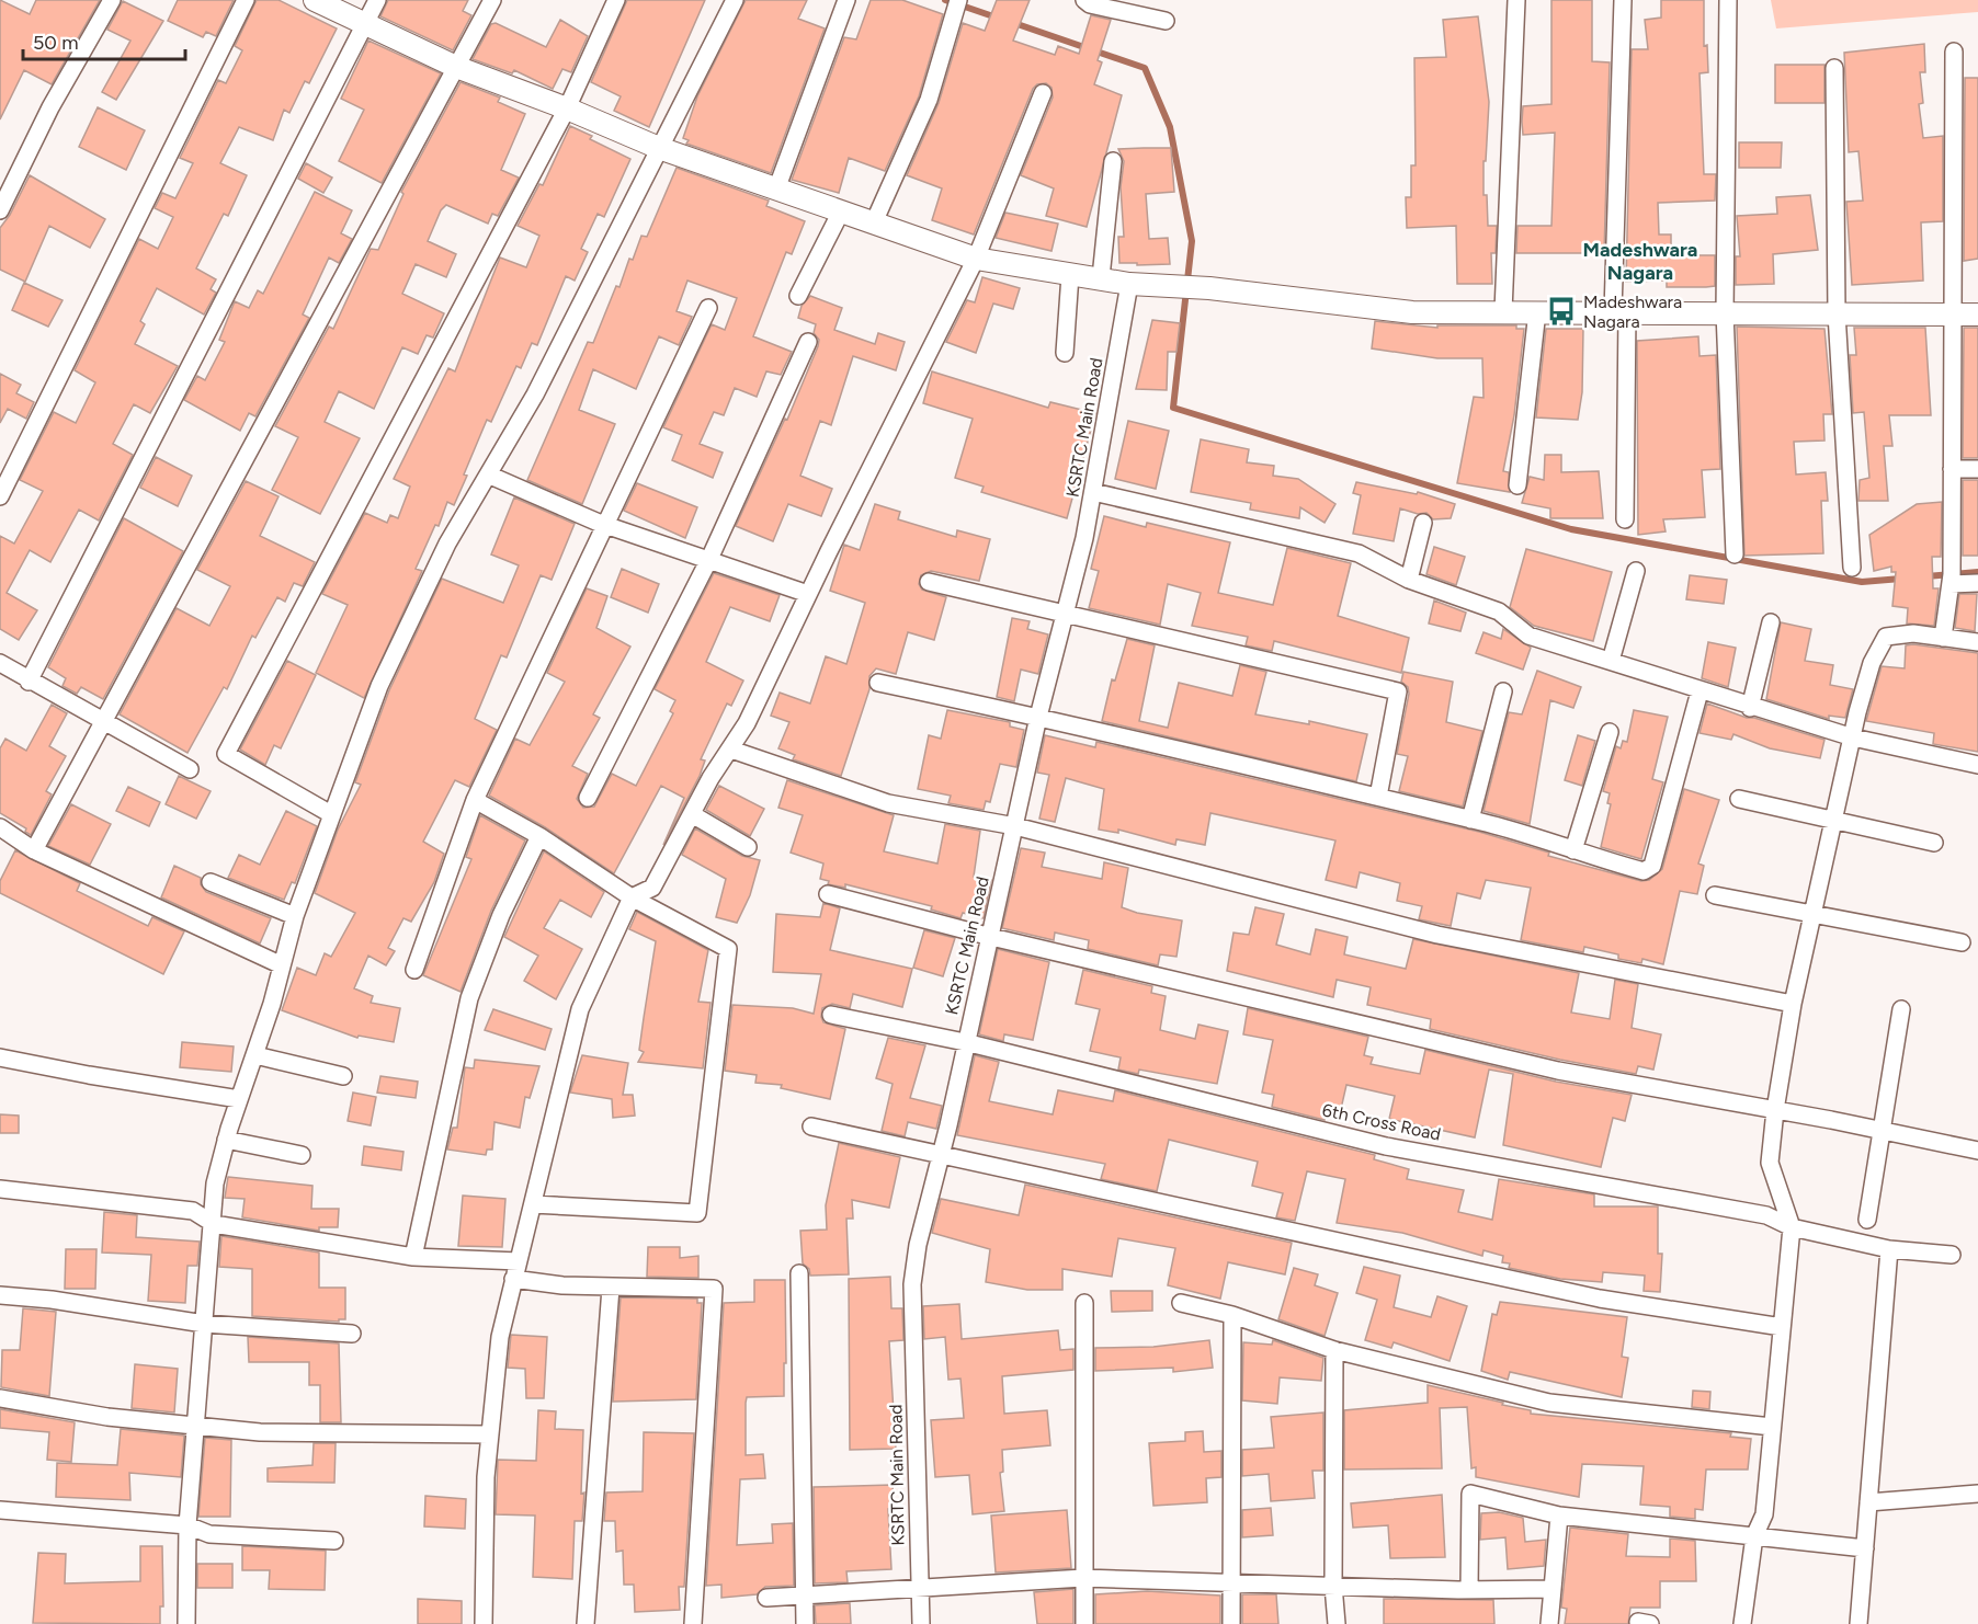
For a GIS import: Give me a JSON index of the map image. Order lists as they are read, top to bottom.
{
  "streets": {
    "street": ["KSRTC Main Road", "6th Cross Road"]
  },
  "crossings": [
    ["KSRTC Main Road", "6th Cross Road"]
  ],
  "districts": ["Madeshwara Nagara"],
  "places": {
    "bus stop": ["Madeshwara Nagara"]
  },
  "scale_bar": "50 m"
}
